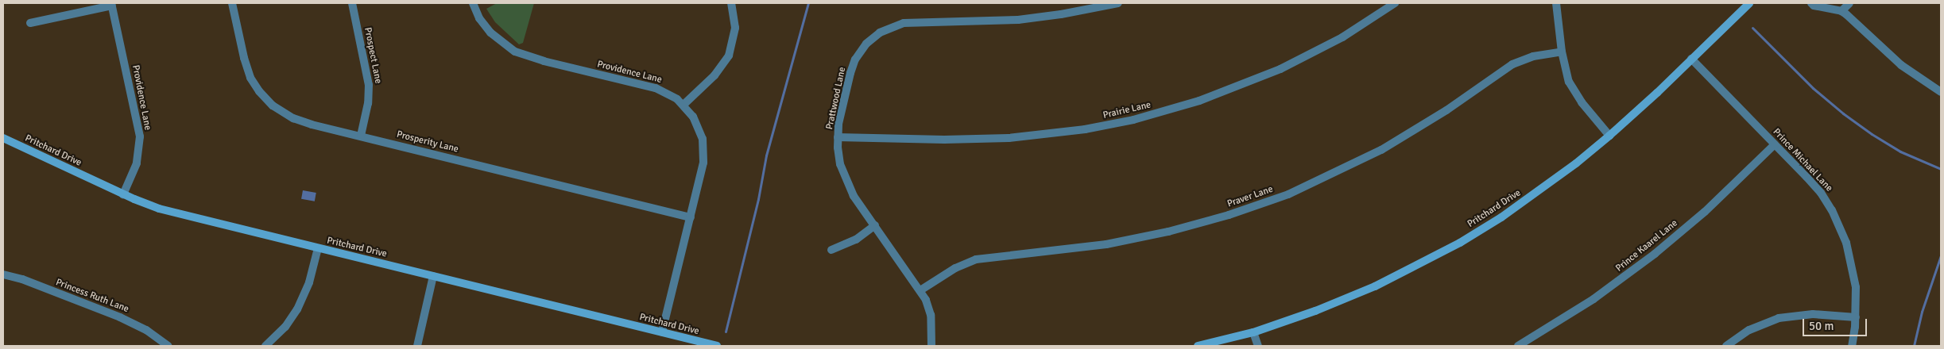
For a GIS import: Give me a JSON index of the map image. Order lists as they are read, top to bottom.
{
  "streets": {
    "street": [
      "Prospect Lane",
      "Providence Lane",
      "Prattwood Lane",
      "Prairie Lane",
      "Prosperity Lane",
      "Pritchard Drive",
      "Prince Michael Lane",
      "Praver Lane",
      "Prince Kaarel Lane",
      "Princess Ruth Lane"
    ]
  },
  "crossings": [
    ["Prospect Lane", "Prosperity Lane"],
    ["Providence Lane", "Prosperity Lane"],
    ["Providence Lane", "Pritchard Drive"],
    ["Prattwood Lane", "Prairie Lane"],
    ["Prattwood Lane", "Praver Lane"],
    ["Pritchard Drive", "Prince Michael Lane"],
    ["Prince Michael Lane", "Prince Kaarel Lane"]
  ],
  "scale_bar": "50 m"
}
